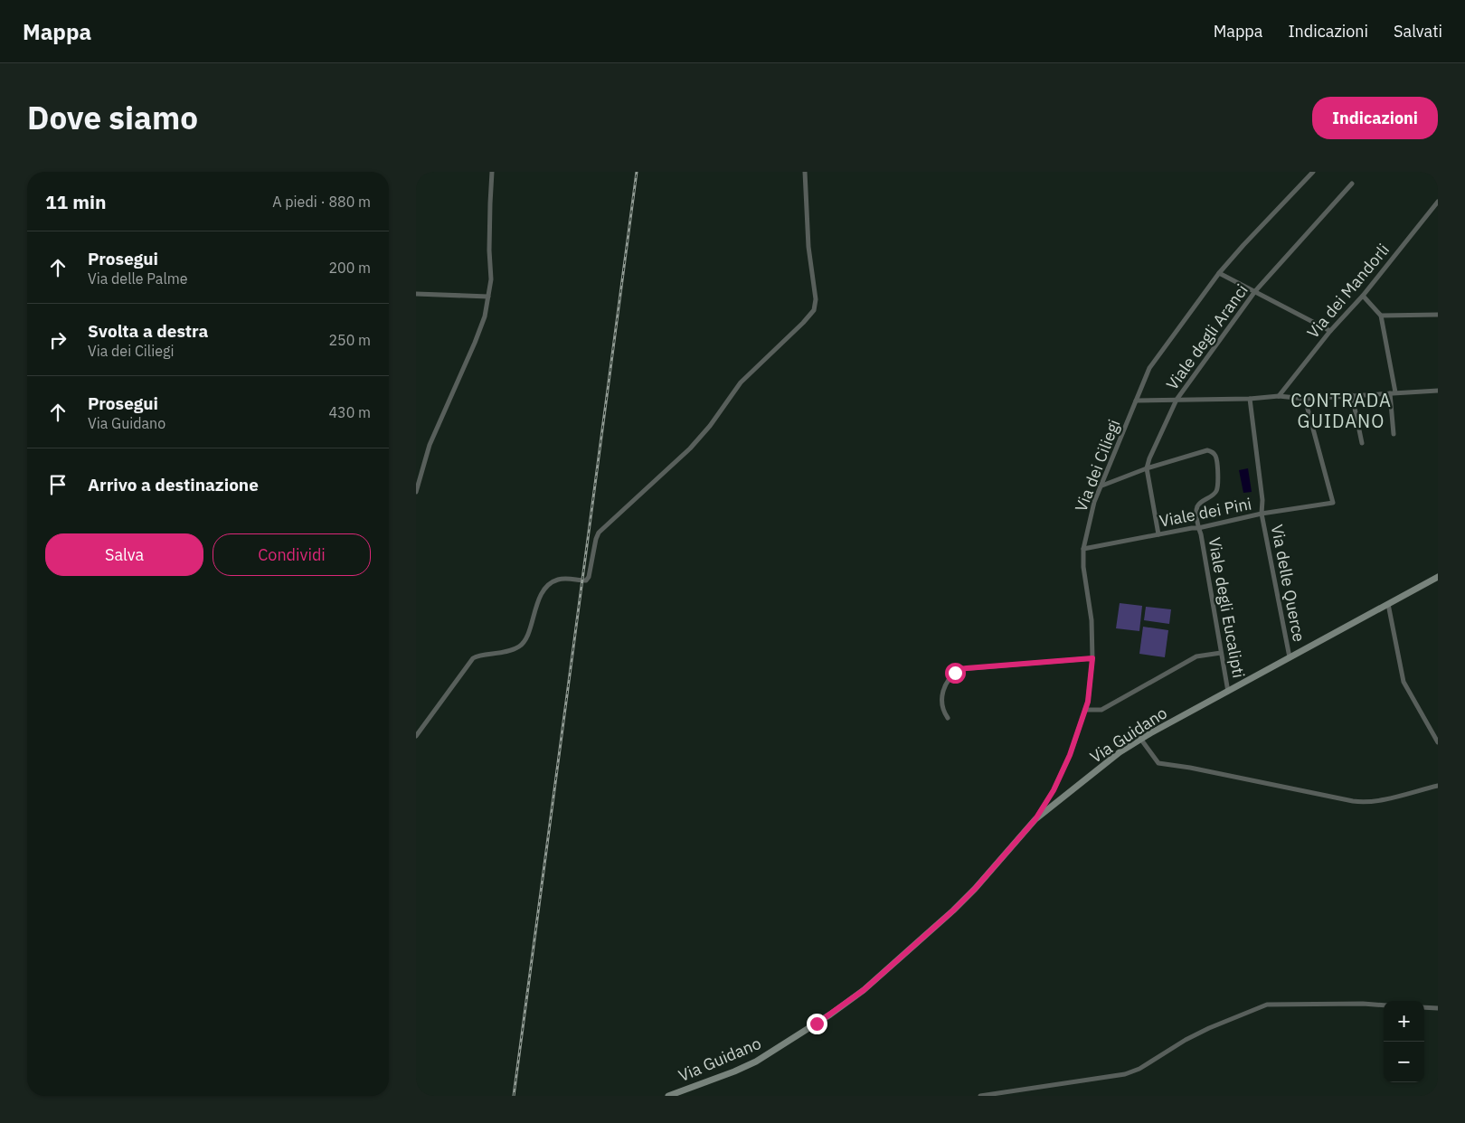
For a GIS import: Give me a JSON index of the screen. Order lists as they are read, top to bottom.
{
  "streets": {
    "main road": ["Via Guidano"],
    "street": [
      "Via dei Mandorli",
      "Viale degli Aranci",
      "Via dei Ciliegi",
      "Viale dei Pini",
      "Via delle Querce",
      "Viale degli Eucalipti"
    ]
  },
  "crossings": [
    ["Viale degli Aranci", "Viale dei Pini"],
    ["Viale degli Aranci", "Viale degli Eucalipti"],
    ["Via dei Ciliegi", "Viale dei Pini"],
    ["Via dei Ciliegi", "Via Guidano"],
    ["Viale dei Pini", "Via delle Querce"],
    ["Viale dei Pini", "Viale degli Eucalipti"],
    ["Via delle Querce", "Via Guidano"],
    ["Viale degli Eucalipti", "Via Guidano"]
  ],
  "districts": ["CONTRADA GUIDANO"],
  "page": {
    "header": "Mappa",
    "nav": ["Mappa", "Indicazioni", "Salvati"],
    "title": "Dove siamo",
    "buttons": [
      "Indicazioni",
      ["Salva", "Condividi"]
    ],
    "heading": ["11 min", "A piedi · 880 m"],
    "list": [
      ["Prosegui", "Via delle Palme", "200 m"],
      ["Svolta a destra", "Via dei Ciliegi", "250 m"],
      ["Prosegui", "Via Guidano", "430 m"],
      "Arrivo a destinazione"
    ],
    "map_buttons": ["+", "−"]
  }
}
